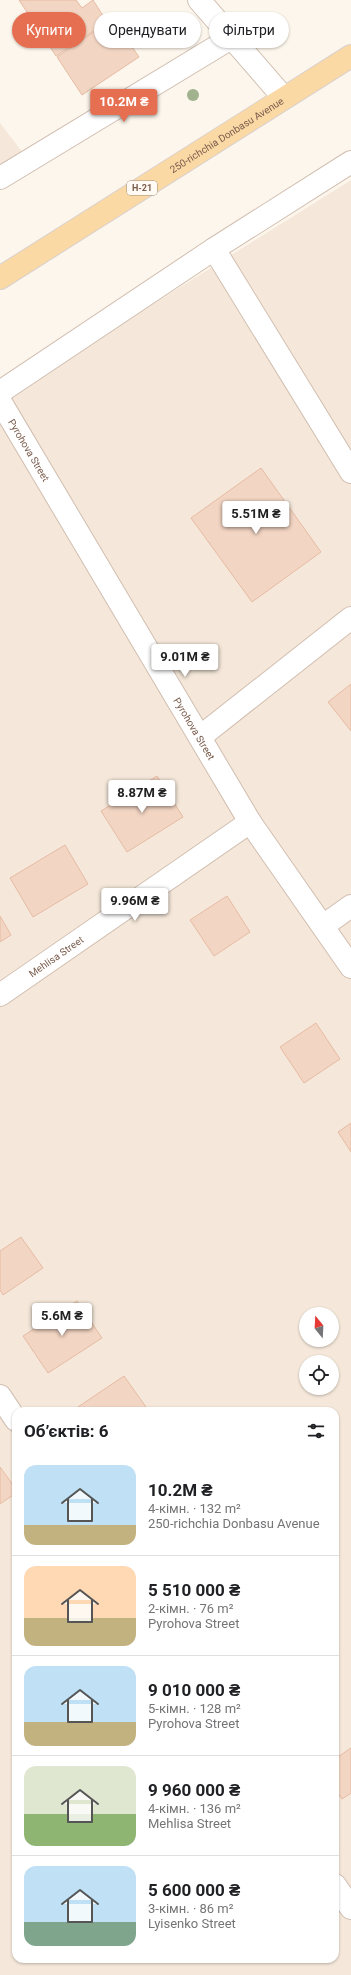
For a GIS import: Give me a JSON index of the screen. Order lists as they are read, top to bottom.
{
  "streets": {
    "main road": ["250-richchia Donbasu Avenue", "Н-21"],
    "street": ["Pyrohova Street", "Mehlisa Street"]
  },
  "crossings": [
    ["Pyrohova Street", "Mehlisa Street"]
  ],
  "north": "top",
  "page": {
    "chip": ["Купити", "Орендувати", "Фільтри"],
    "price": [
      "10.2M ₴",
      "5.51M ₴",
      "9.01M ₴",
      "8.87M ₴",
      "9.96M ₴",
      "5.6M ₴"
    ],
    "heading": "Об’єктів: 6",
    "list": [
      {
        "name": "10.2M ₴",
        "note": "4-кімн. · 132 m² · 250-richchia Donbasu Avenue"
      },
      {
        "name": "5 510 000 ₴",
        "note": "2-кімн. · 76 m² · Pyrohova Street"
      },
      {
        "name": "9 010 000 ₴",
        "note": "5-кімн. · 128 m² · Pyrohova Street"
      },
      {
        "name": "9 960 000 ₴",
        "note": "4-кімн. · 136 m² · Mehlisa Street"
      },
      {
        "name": "5 600 000 ₴",
        "note": "3-кімн. · 86 m² · Lyisenko Street"
      }
    ]
  }
}
